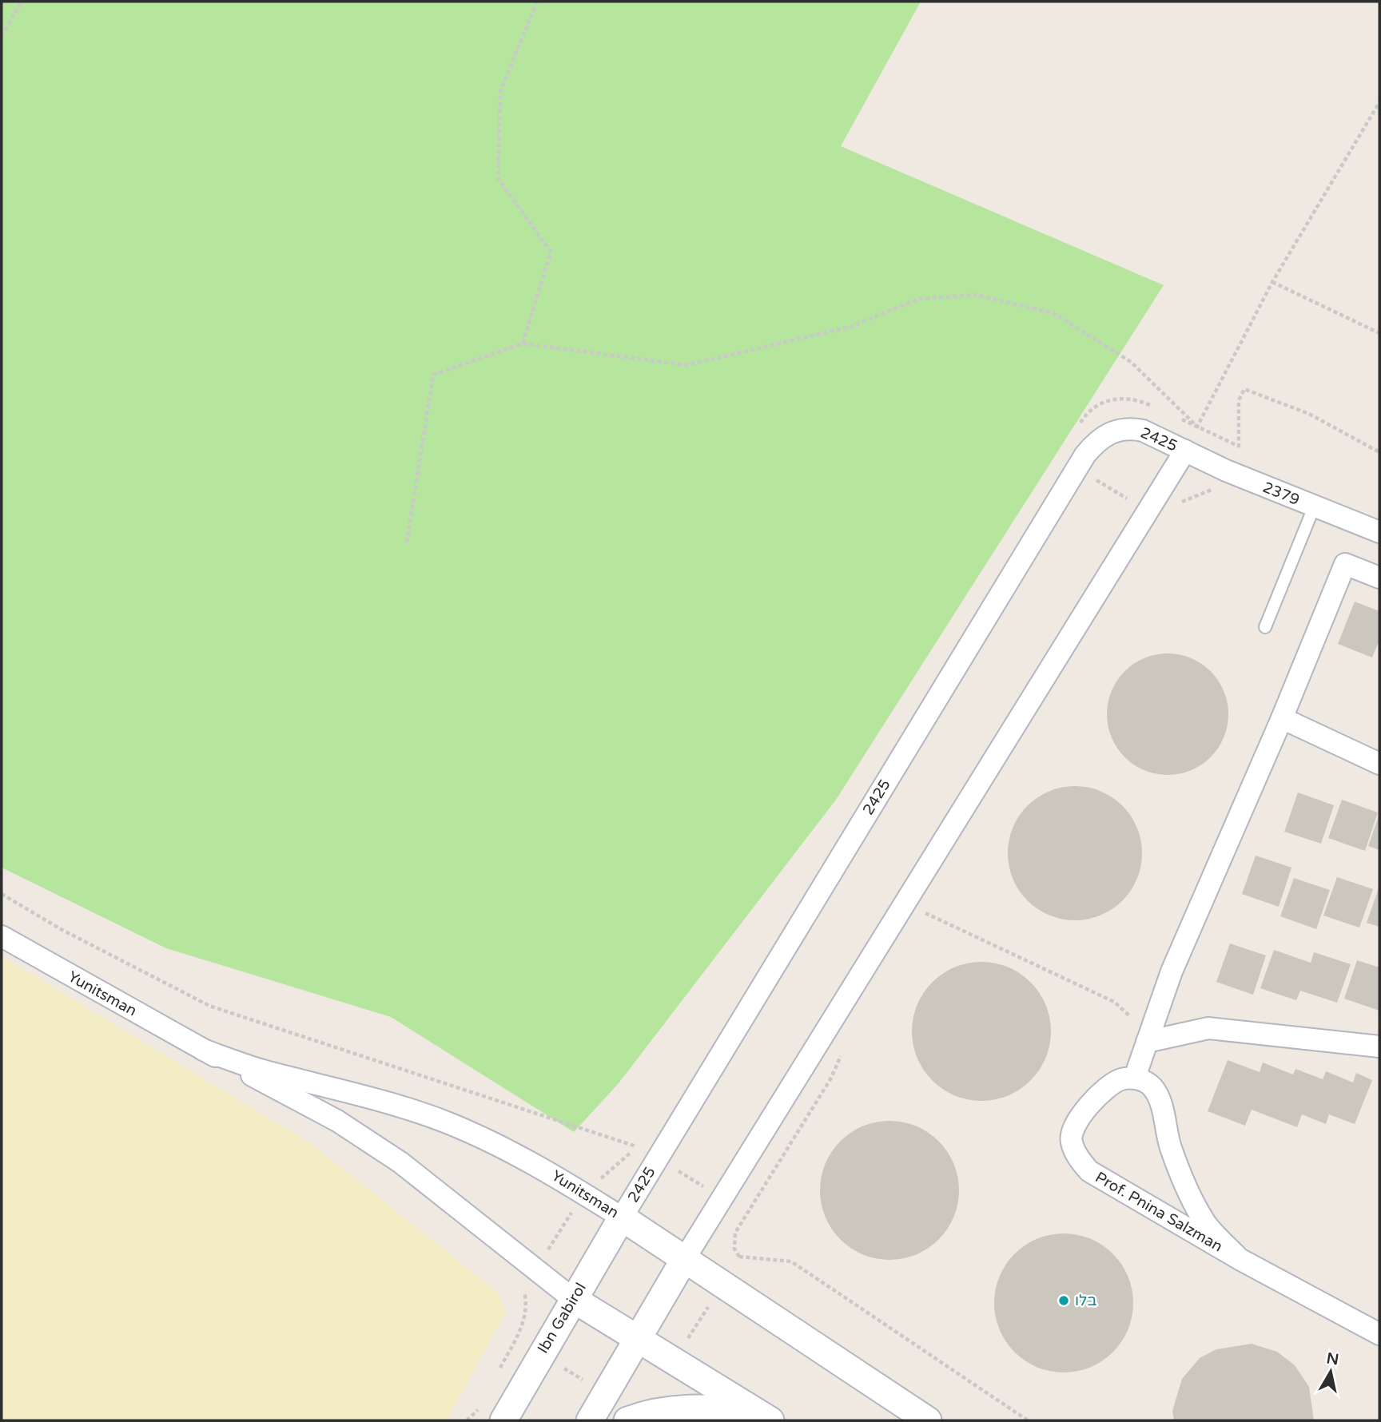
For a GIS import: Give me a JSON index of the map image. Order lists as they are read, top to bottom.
{
  "streets": {
    "street": [
      "2425",
      "2379",
      "Yunitsman",
      "Prof. Pnina Salzman",
      "Ibn Gabirol"
    ]
  },
  "crossings": [
    ["2425", "2379"],
    ["2425", "Yunitsman"],
    ["2425", "Ibn Gabirol"],
    ["Yunitsman", "Ibn Gabirol"]
  ],
  "places": ["בלו"],
  "north": "top"
}
